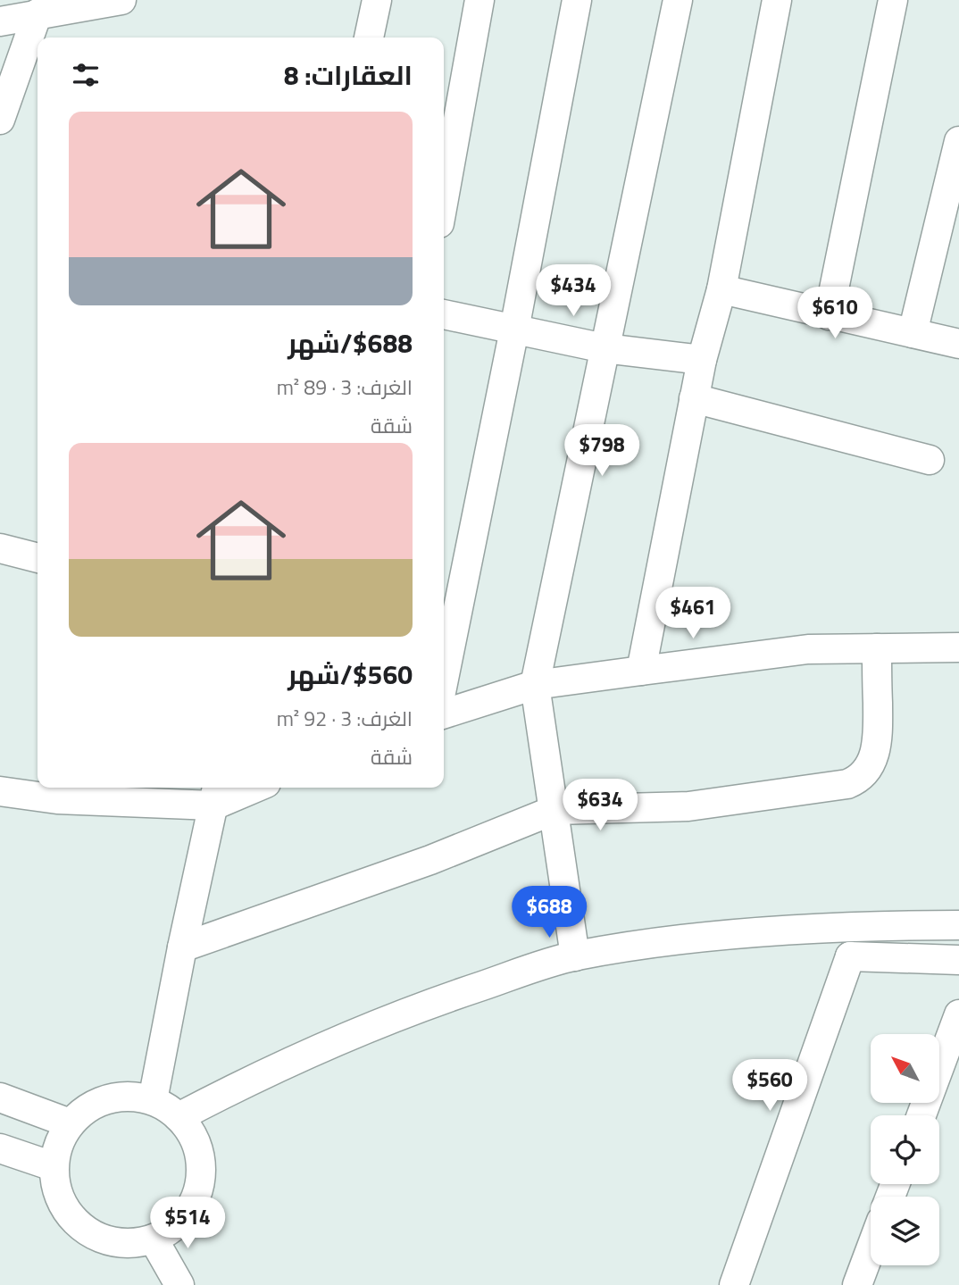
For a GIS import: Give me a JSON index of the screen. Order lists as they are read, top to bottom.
{
  "north": "top left",
  "page": {
    "heading": "العقارات: 8",
    "list": [
      {
        "name": "$688/شهر",
        "note": "الغرف: 3 · 89 m² · شقة"
      },
      {
        "name": "$560/شهر",
        "note": "الغرف: 3 · 92 m² · شقة"
      }
    ],
    "price": [
      "$434",
      "$610",
      "$798",
      "$461",
      "$634",
      "$688",
      "$560",
      "$514"
    ]
  }
}
